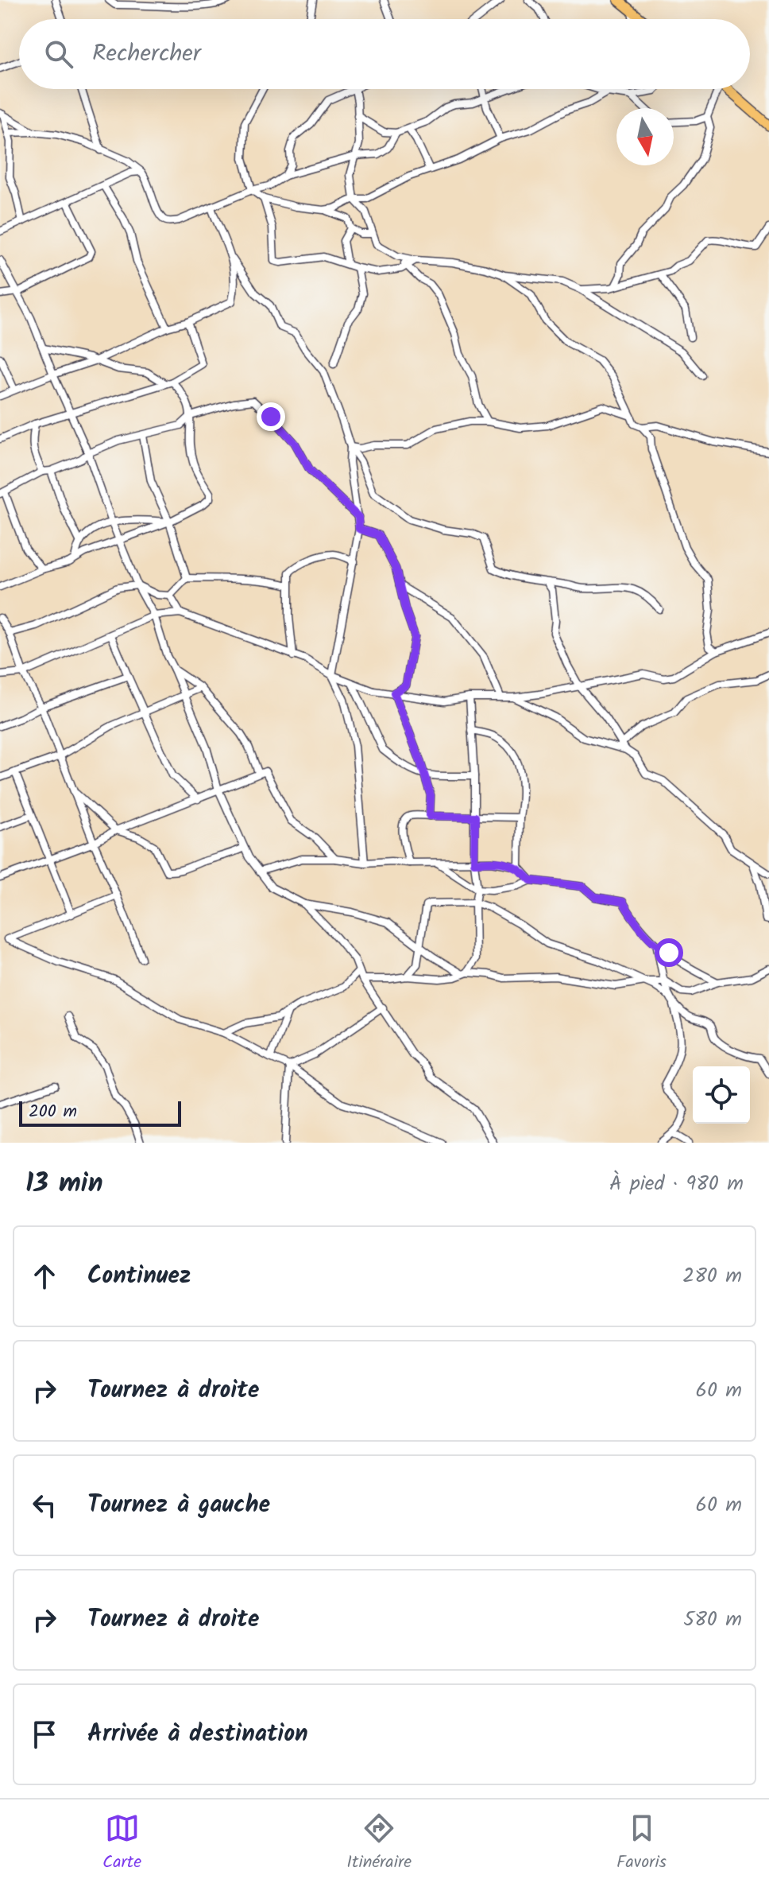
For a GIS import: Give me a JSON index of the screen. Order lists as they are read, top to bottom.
{
  "scale_bar": "200 m",
  "north": "bottom",
  "page": {
    "search": "Rechercher",
    "scale": "200 m",
    "heading": ["13 min", "À pied · 980 m"],
    "list": [
      ["Continuez", "280 m"],
      ["Tournez à droite", "60 m"],
      ["Tournez à gauche", "60 m"],
      ["Tournez à droite", "580 m"],
      "Arrivée à destination"
    ],
    "nav": ["Carte", "Itinéraire", "Favoris"]
  }
}
